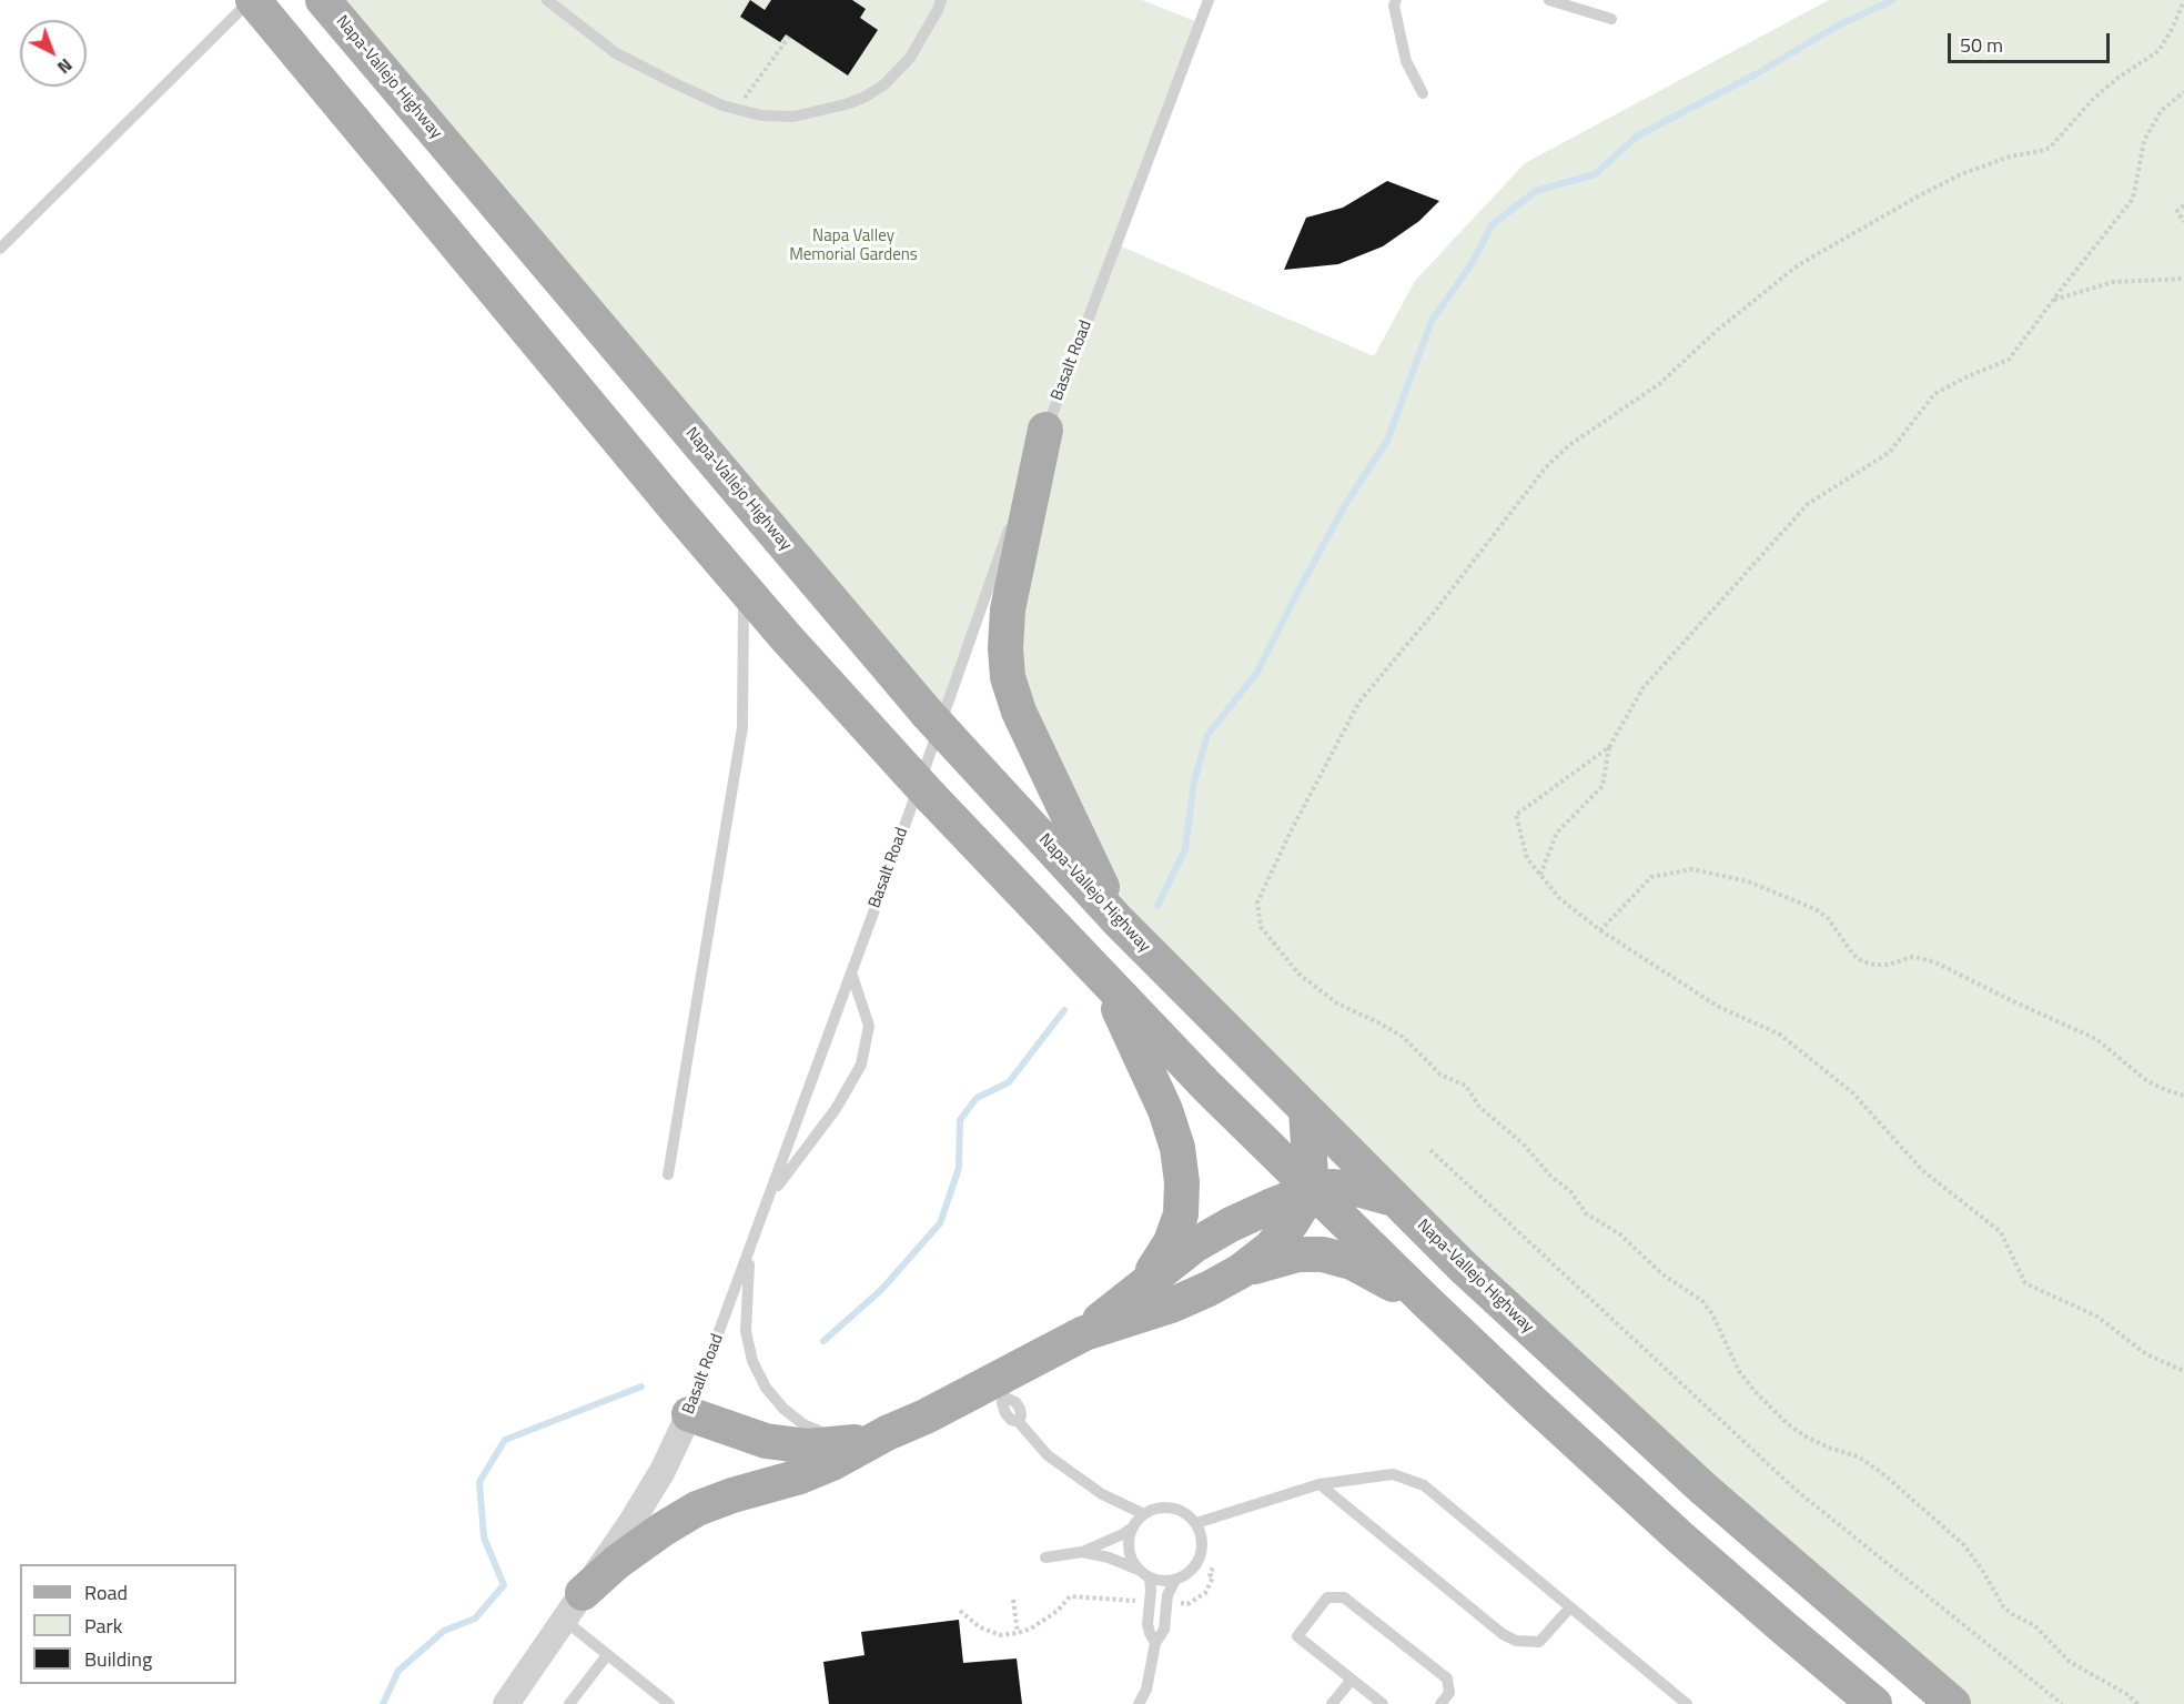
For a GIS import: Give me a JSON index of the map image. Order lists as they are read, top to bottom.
{
  "streets": {
    "main road": ["Napa-Vallejo Highway"],
    "street": ["Basalt Road"]
  },
  "parks": ["Napa Valley Memorial Gardens"],
  "legend": ["Road", "Park", "Building"],
  "scale_bar": "50 m",
  "north": "bottom right"
}
